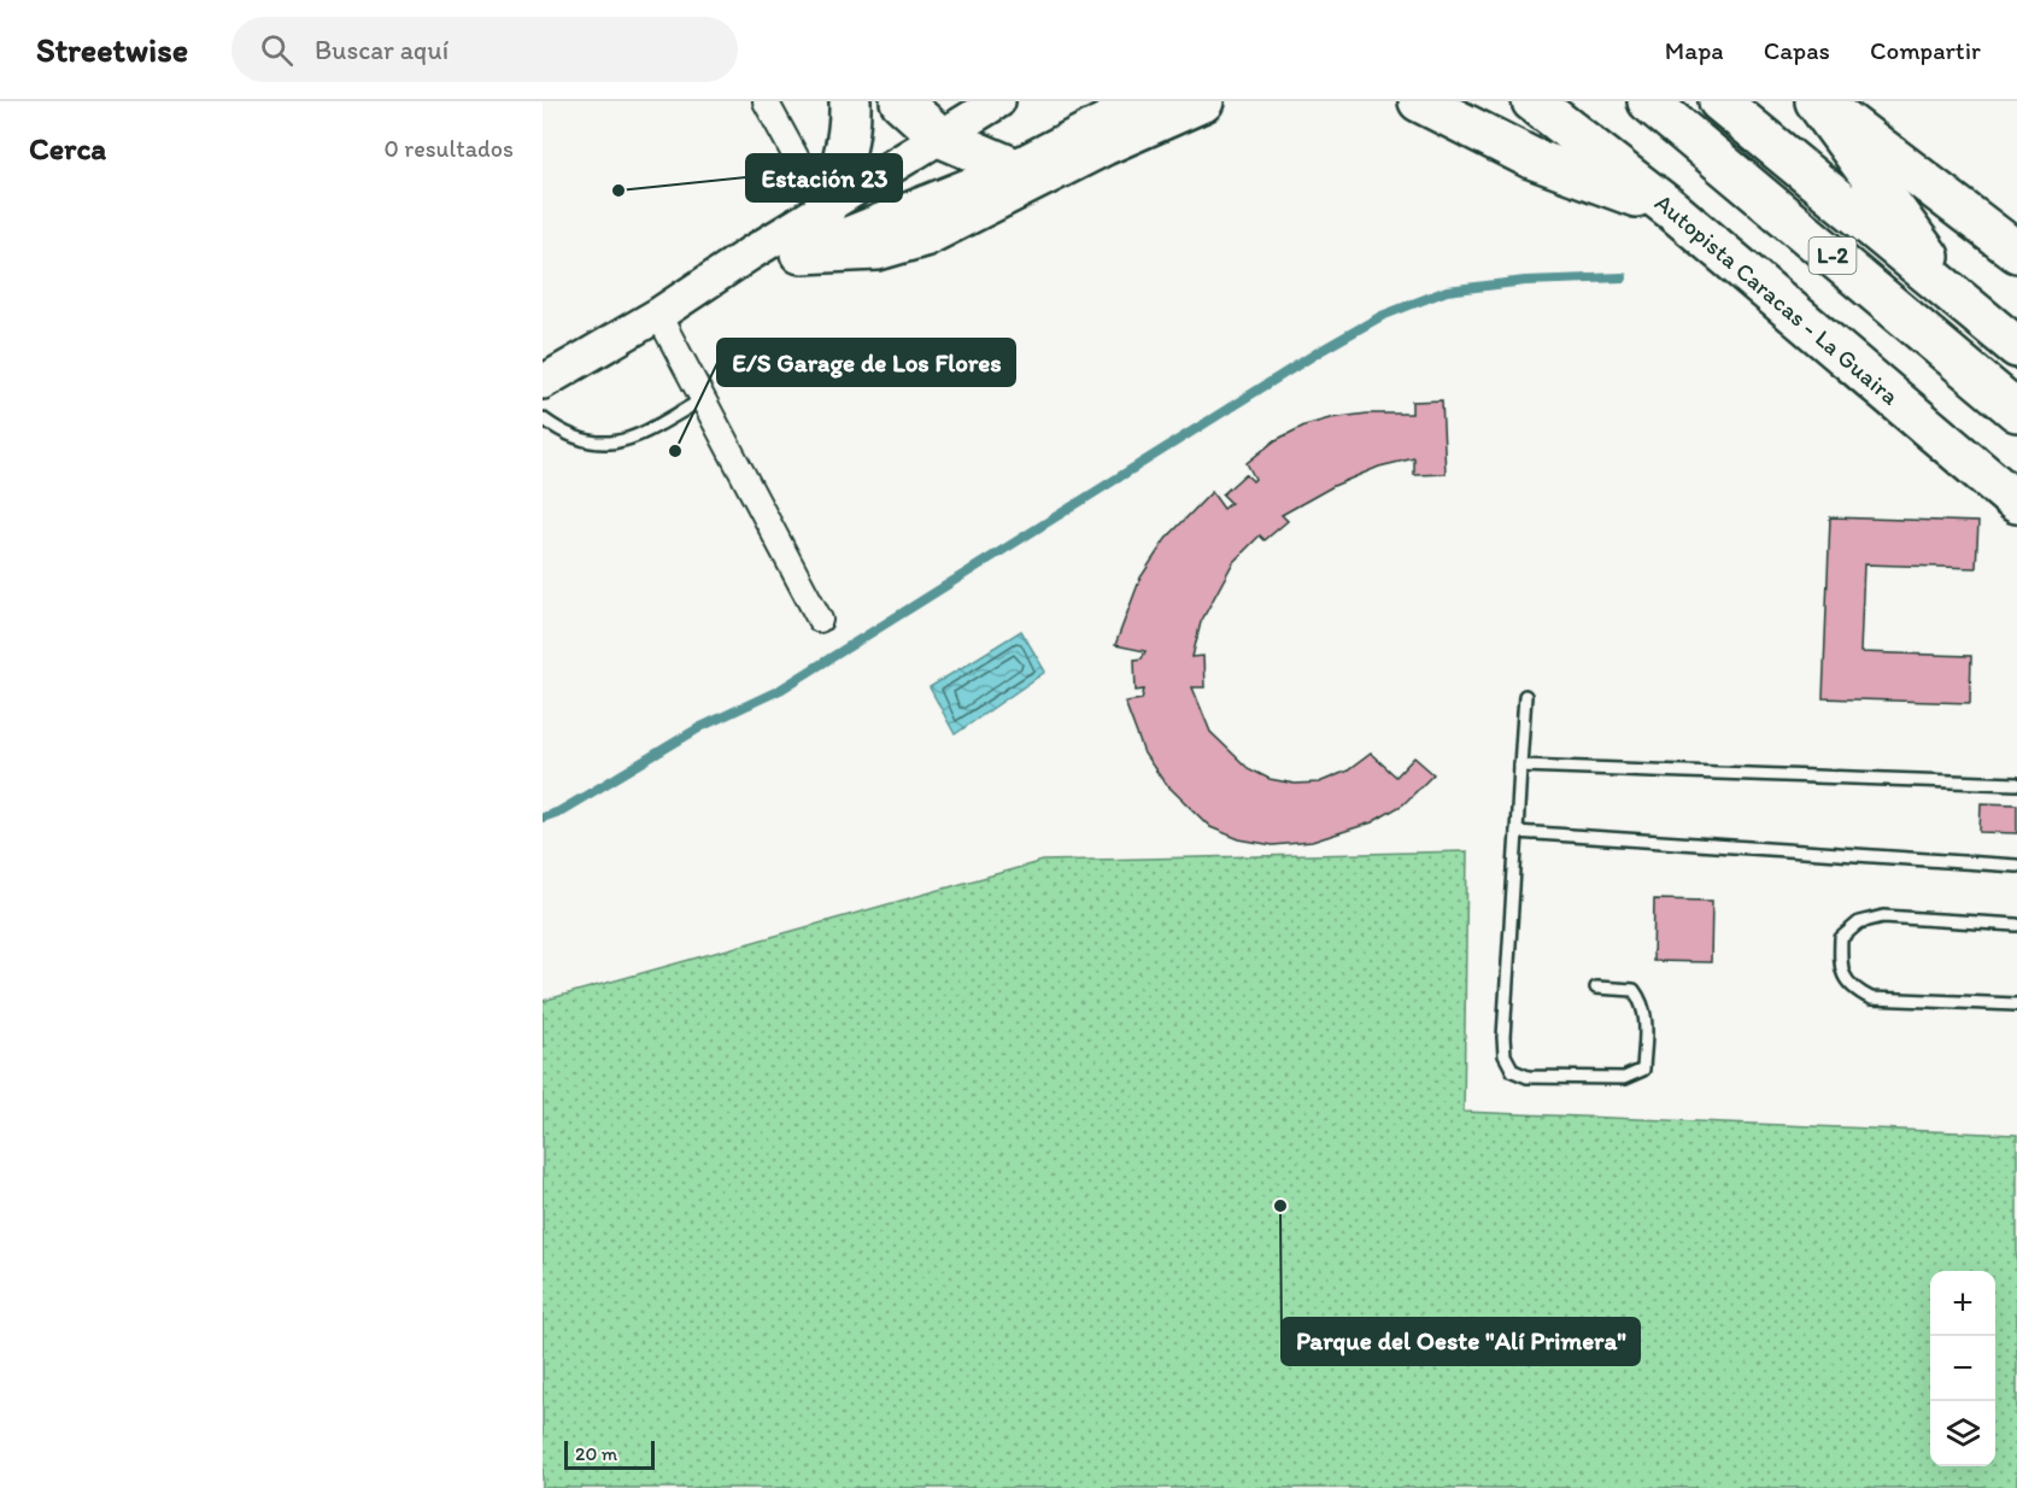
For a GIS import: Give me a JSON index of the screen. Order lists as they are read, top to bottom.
{
  "streets": {
    "highway": ["L-2", "Autopista Caracas - La Guaira"]
  },
  "places": ["Estación 23", "E/S Garage de Los Flores", "Parque del Oeste \"Alí Primera\""],
  "scale_bar": "20 m",
  "page": {
    "header": "Streetwise",
    "search": "Buscar aquí",
    "nav": ["Mapa", "Capas", "Compartir"],
    "heading": ["Cerca", "0 resultados"],
    "map_buttons": ["+", "−"],
    "scale": "20 m"
  }
}
